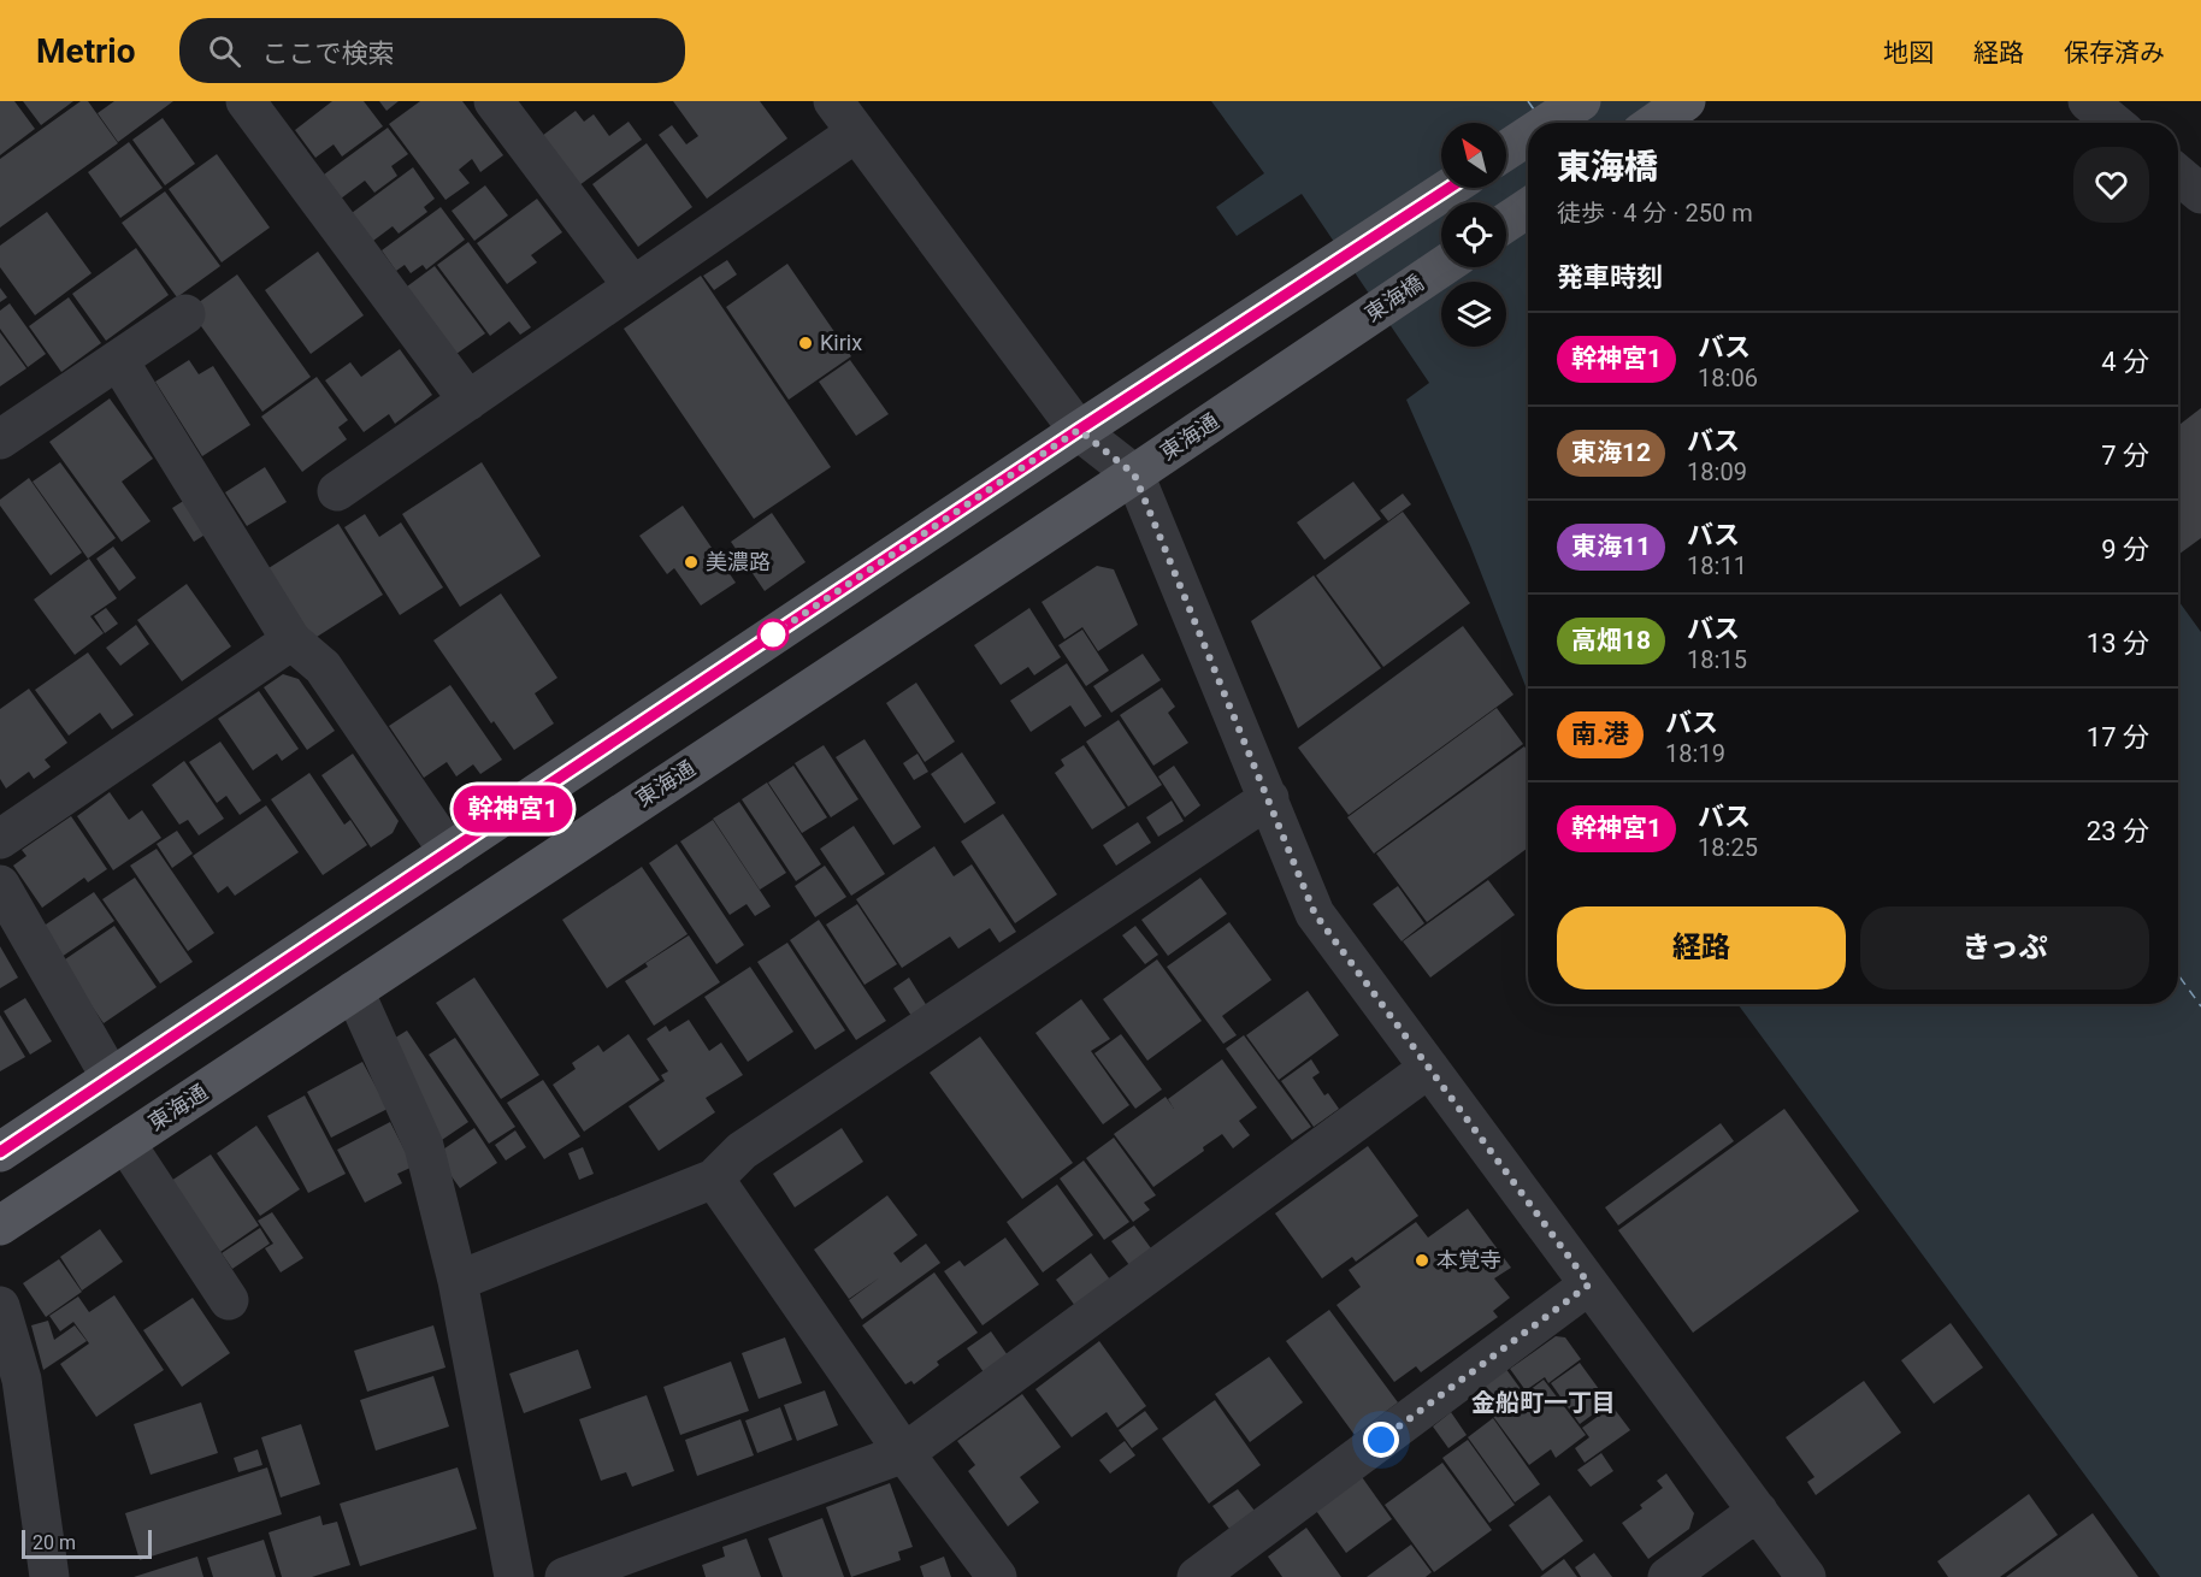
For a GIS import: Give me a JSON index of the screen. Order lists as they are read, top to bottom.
{
  "streets": {
    "main road": ["東海橋", "東海通"]
  },
  "crossings": [
    ["東海橋", "東海通"]
  ],
  "districts": ["金船町一丁目"],
  "places": ["Kirix", "美濃路", "本覚寺"],
  "lines": ["bus line 幹神宮1"],
  "scale_bar": "20 m",
  "north": "top left",
  "page": {
    "header": "Metrio",
    "search": "ここで検索",
    "nav": ["地図", "経路", "保存済み"],
    "on_map": "幹神宮1",
    "heading": [
      ["東海橋", "徒歩 · 4 分 · 250 m"],
      "発車時刻"
    ],
    "list": [
      {
        "mark": "幹神宮1",
        "name": "バス",
        "note": "18:06",
        "value": "4 分"
      },
      {
        "mark": "東海12",
        "name": "バス",
        "note": "18:09",
        "value": "7 分"
      },
      {
        "mark": "東海11",
        "name": "バス",
        "note": "18:11",
        "value": "9 分"
      },
      {
        "mark": "高畑18",
        "name": "バス",
        "note": "18:15",
        "value": "13 分"
      },
      {
        "mark": "南.港",
        "name": "バス",
        "note": "18:19",
        "value": "17 分"
      },
      {
        "mark": "幹神宮1",
        "name": "バス",
        "note": "18:25",
        "value": "23 分"
      }
    ],
    "buttons": ["経路", "きっぷ"],
    "scale": "20 m"
  }
}
